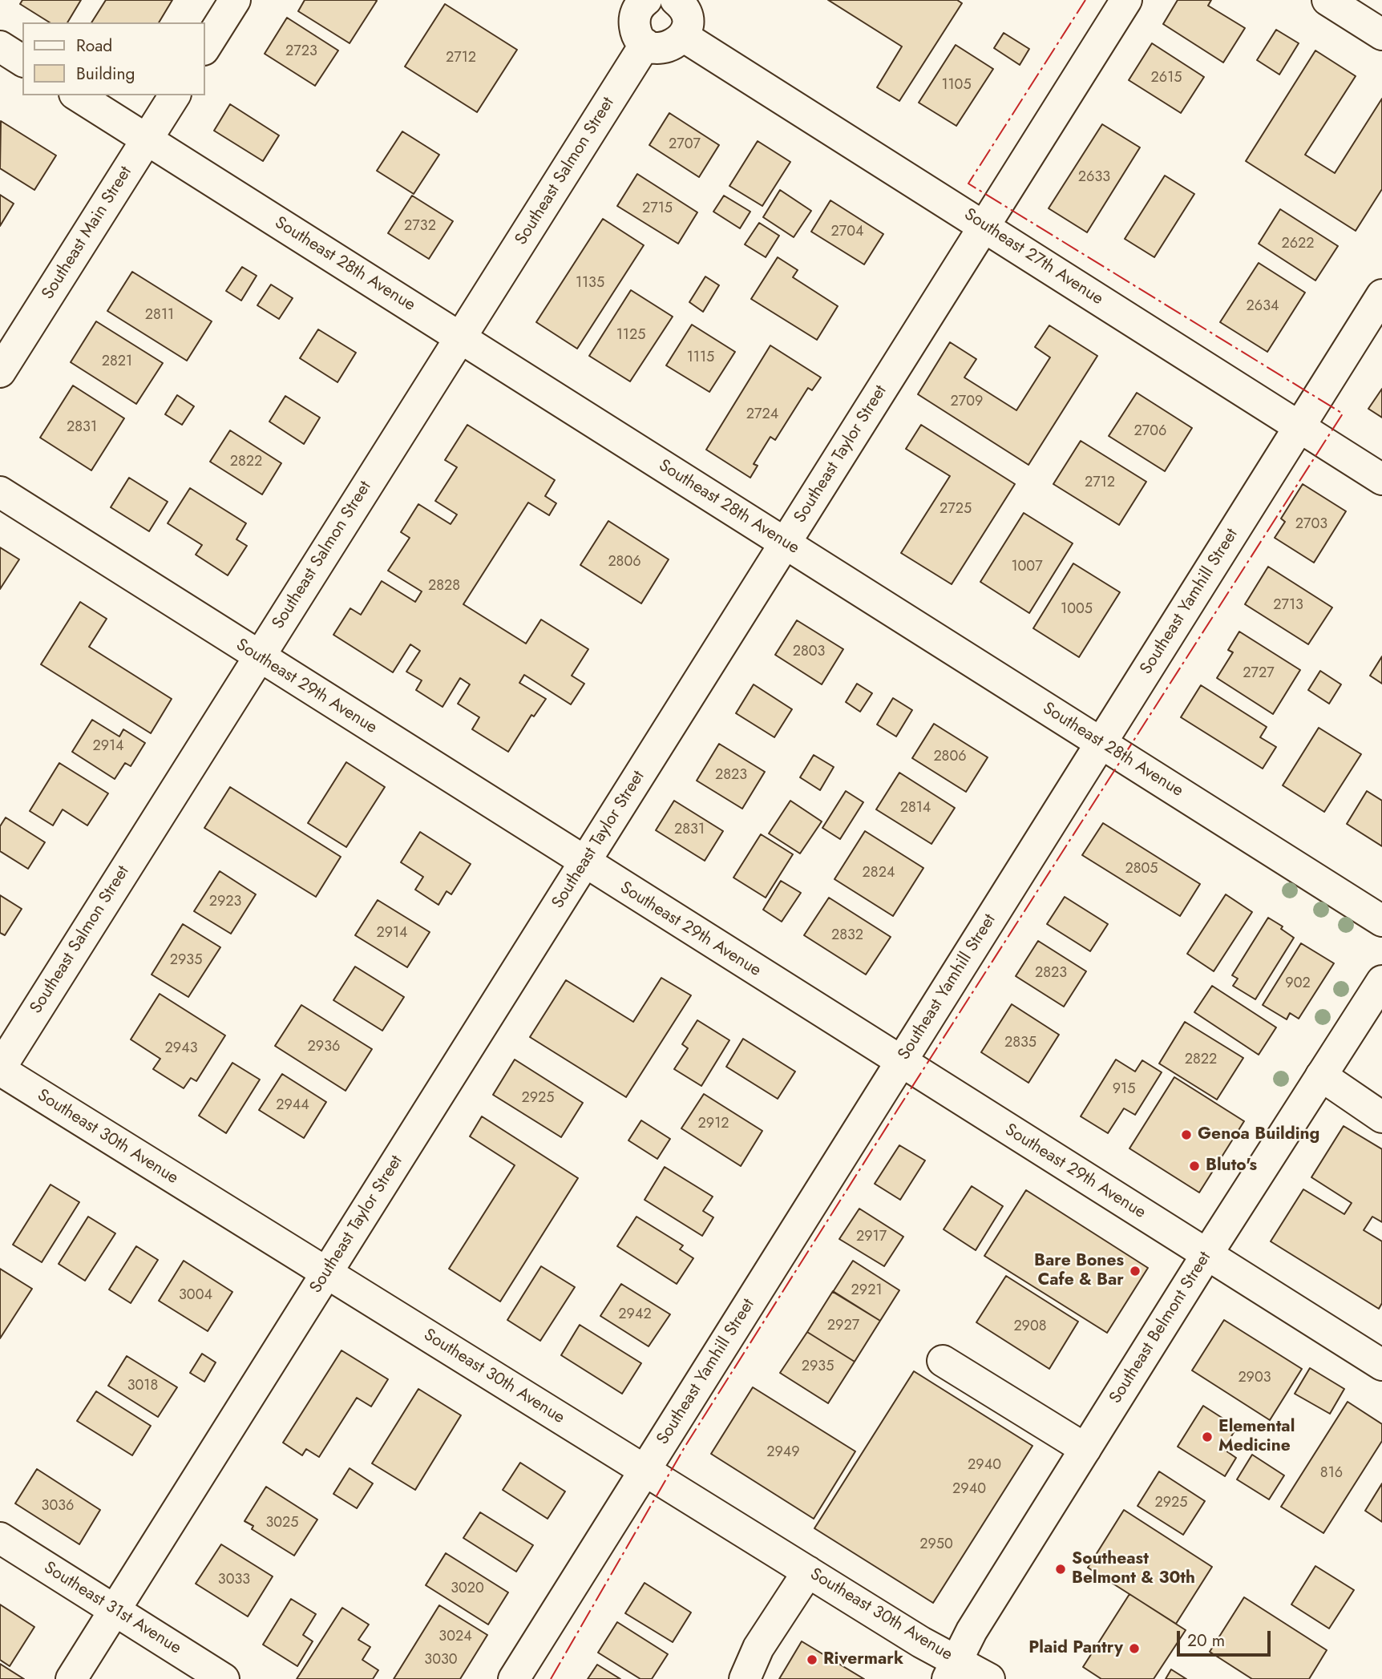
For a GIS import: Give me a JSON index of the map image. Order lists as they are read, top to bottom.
{
  "streets": {
    "street": [
      "Southeast Salmon Street",
      "Southeast Main Street",
      "Southeast 27th Avenue",
      "Southeast 28th Avenue",
      "Southeast Taylor Street",
      "Southeast Yamhill Street",
      "Southeast 29th Avenue",
      "Southeast 30th Avenue",
      "Southeast Belmont Street",
      "Southeast 31st Avenue"
    ]
  },
  "crossings": [
    ["Southeast Salmon Street", "Southeast 28th Avenue"],
    ["Southeast Salmon Street", "Southeast 29th Avenue"],
    ["Southeast Salmon Street", "Southeast 30th Avenue"],
    ["Southeast Main Street", "Southeast 28th Avenue"],
    ["Southeast 27th Avenue", "Southeast Taylor Street"],
    ["Southeast 27th Avenue", "Southeast Yamhill Street"],
    ["Southeast 28th Avenue", "Southeast Taylor Street"],
    ["Southeast 28th Avenue", "Southeast Yamhill Street"],
    ["Southeast Taylor Street", "Southeast 29th Avenue"],
    ["Southeast Taylor Street", "Southeast 30th Avenue"],
    ["Southeast Taylor Street", "Southeast 31st Avenue"],
    ["Southeast Yamhill Street", "Southeast 29th Avenue"],
    ["Southeast Yamhill Street", "Southeast 30th Avenue"],
    ["Southeast 29th Avenue", "Southeast Belmont Street"],
    ["Southeast 30th Avenue", "Southeast Belmont Street"]
  ],
  "places": [
    "Genoa Building",
    "Bluto's",
    "Bare Bones Cafe & Bar",
    "Elemental Medicine",
    "Southeast Belmont & 30th",
    "Plaid Pantry",
    "Rivermark"
  ],
  "house_numbers": [
    "2723",
    "2712",
    "2615",
    "1105",
    "2707",
    "2633",
    "2715",
    "2732",
    "2704",
    "2622",
    "1135",
    "2634",
    "2811",
    "1125",
    "1115",
    "2821",
    "2709",
    "2724",
    "2831",
    "2706",
    "2822",
    "2712",
    "2725",
    "2703",
    "2806",
    "1007",
    "2828",
    "2713",
    "1005",
    "2803",
    "2727",
    "2914",
    "2806",
    "2823",
    "2814",
    "2831",
    "2805",
    "2824",
    "2923",
    "2914",
    "2832",
    "2935",
    "2823",
    "902",
    "2835",
    "2936",
    "2943",
    "2822",
    "915",
    "2925",
    "2944",
    "2912",
    "2917",
    "2921",
    "3004",
    "2942",
    "2927",
    "2908",
    "2935",
    "2903",
    "3018",
    "2949",
    "2940",
    "816",
    "2940",
    "2925",
    "3036",
    "3025",
    "2950",
    "3033",
    "3020",
    "3024",
    "3030"
  ],
  "legend": ["Road", "Building"],
  "scale_bar": "20 m"
}
